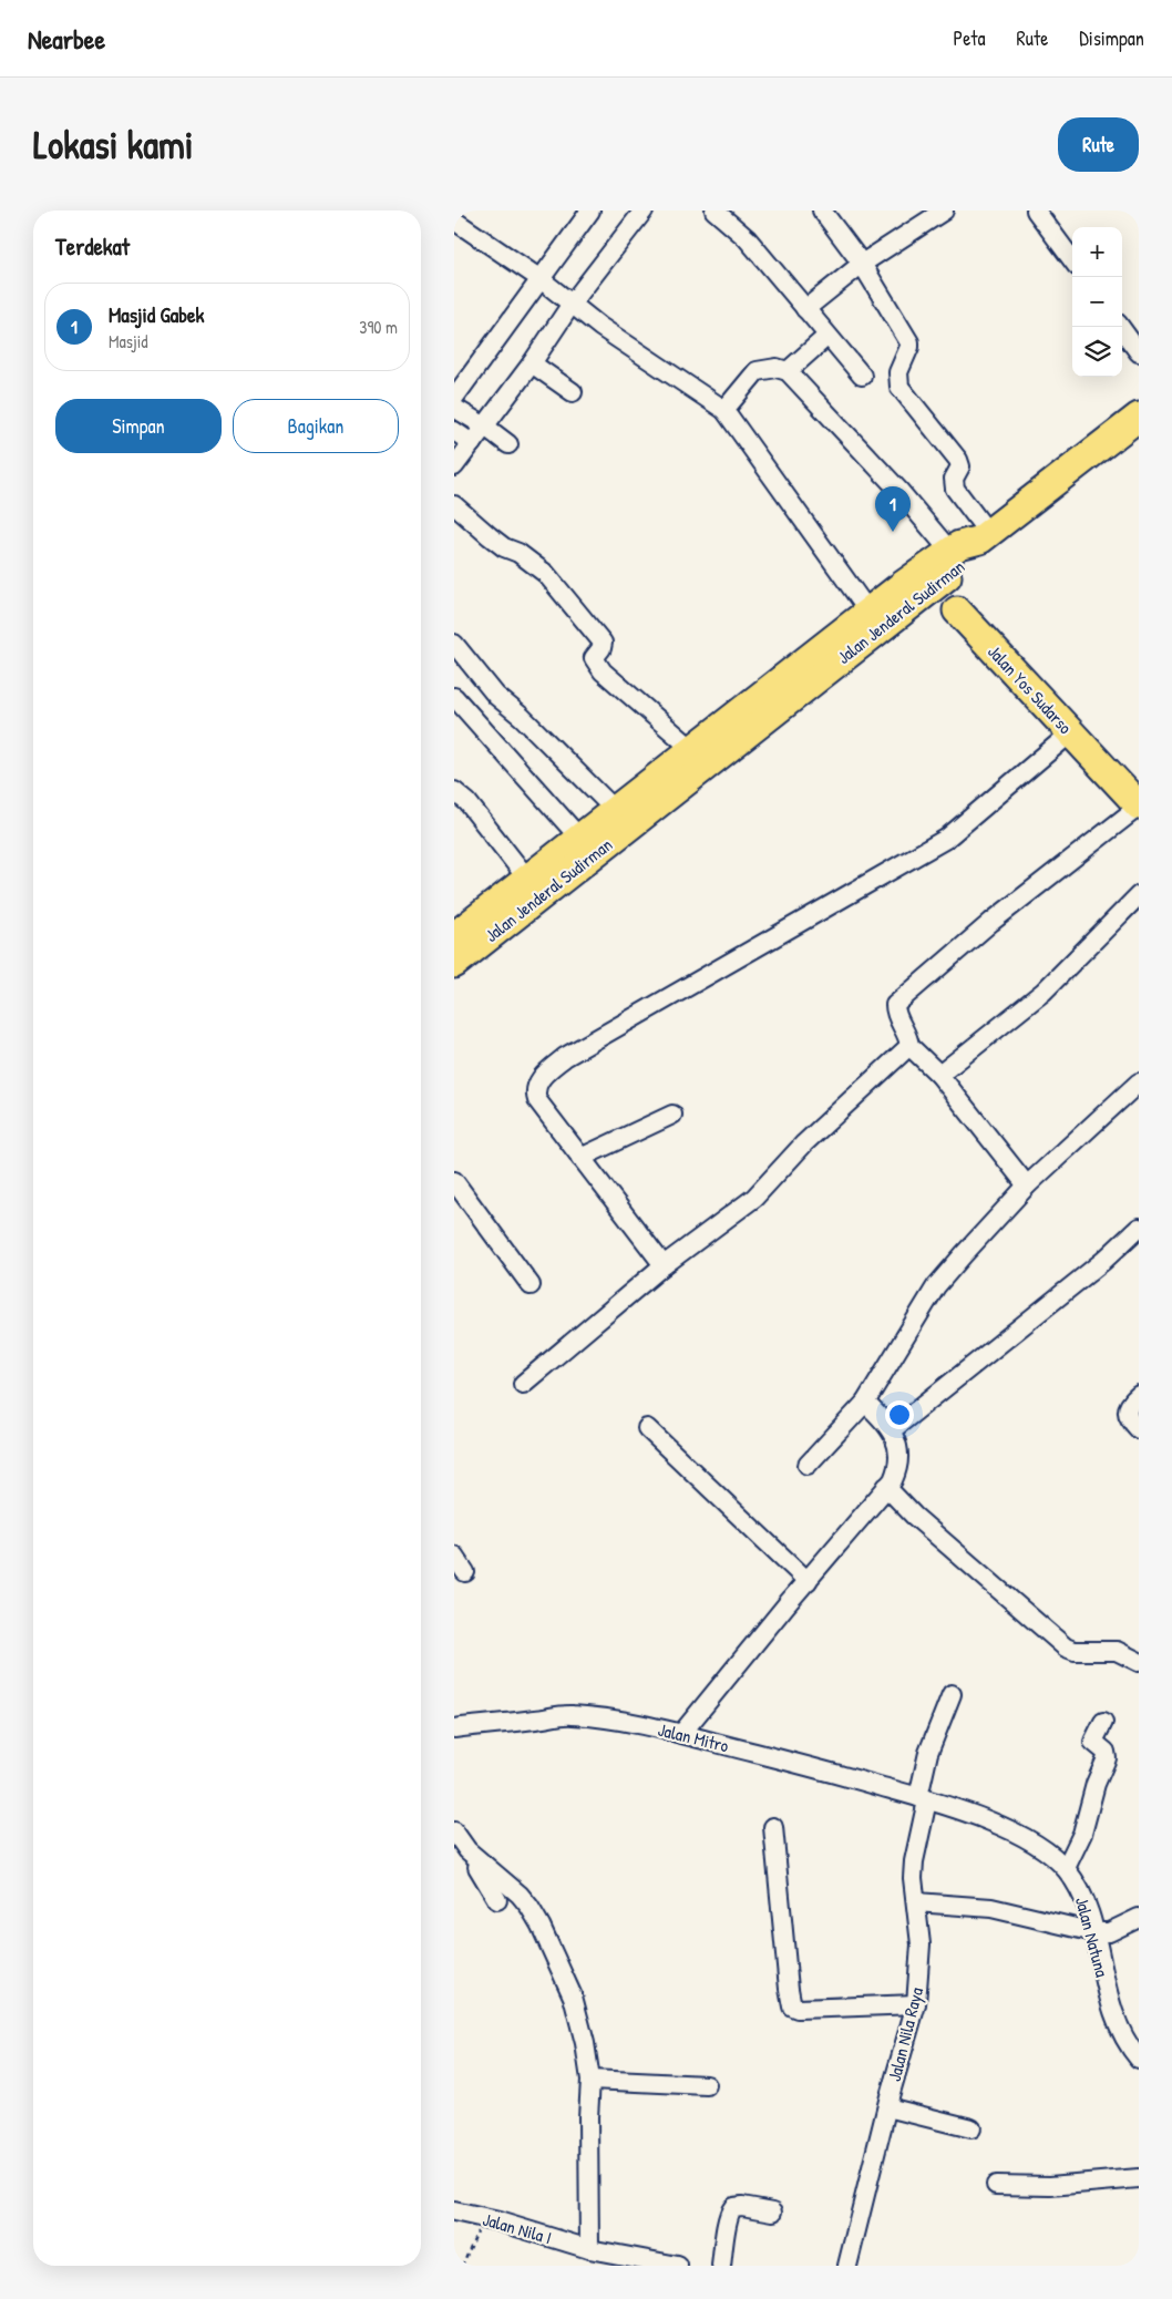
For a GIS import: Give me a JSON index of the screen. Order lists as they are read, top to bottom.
{
  "streets": {
    "highway": ["Jalan Jenderal Sudirman", "Jalan Yos Sudarso"],
    "street": [
      "Jalan Mitro",
      "Jalan Natuna",
      "Jalan Nila Raya",
      "Jalan Nila I"
    ]
  },
  "crossings": [
    ["Jalan Jenderal Sudirman", "Jalan Yos Sudarso"],
    ["Jalan Mitro", "Jalan Natuna"],
    ["Jalan Mitro", "Jalan Nila Raya"],
    ["Jalan Natuna", "Jalan Nila Raya"]
  ],
  "page": {
    "header": "Nearbee",
    "nav": ["Peta", "Rute", "Disimpan"],
    "buttons": [
      "Rute",
      ["Simpan", "Bagikan"]
    ],
    "title": "Lokasi kami",
    "heading": "Terdekat",
    "map_buttons": ["+", "−"],
    "list": [
      {
        "mark": "1",
        "name": "Masjid Gabek",
        "note": "Masjid",
        "value": "390 m"
      }
    ],
    "pins": "1"
  }
}
